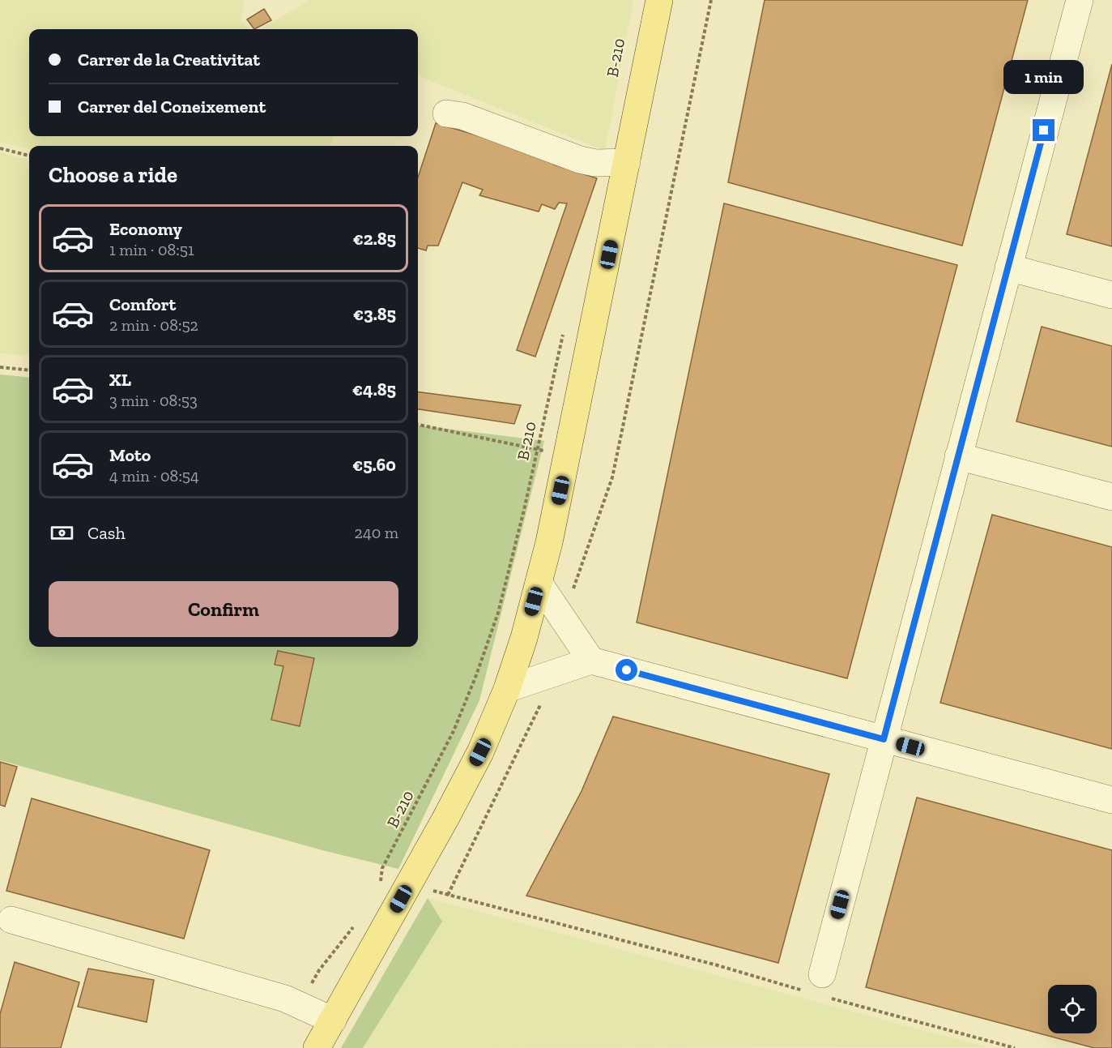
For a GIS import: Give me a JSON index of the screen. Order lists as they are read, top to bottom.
{
  "streets": {
    "main road": ["B-210"]
  },
  "page": {
    "banner": ["Carrer de la Creativitat", "Carrer del Coneixement"],
    "bubble": "1 min",
    "heading": "Choose a ride",
    "list": [
      {
        "name": "Economy",
        "note": "1 min · 08:51",
        "value": "€2.85"
      },
      {
        "name": "Comfort",
        "note": "2 min · 08:52",
        "value": "€3.85"
      },
      {
        "name": "XL",
        "note": "3 min · 08:53",
        "value": "€4.85"
      },
      {
        "name": "Moto",
        "note": "4 min · 08:54",
        "value": "€5.60"
      }
    ],
    "pay": ["Cash", "240 m"],
    "buttons": "Confirm"
  }
}
